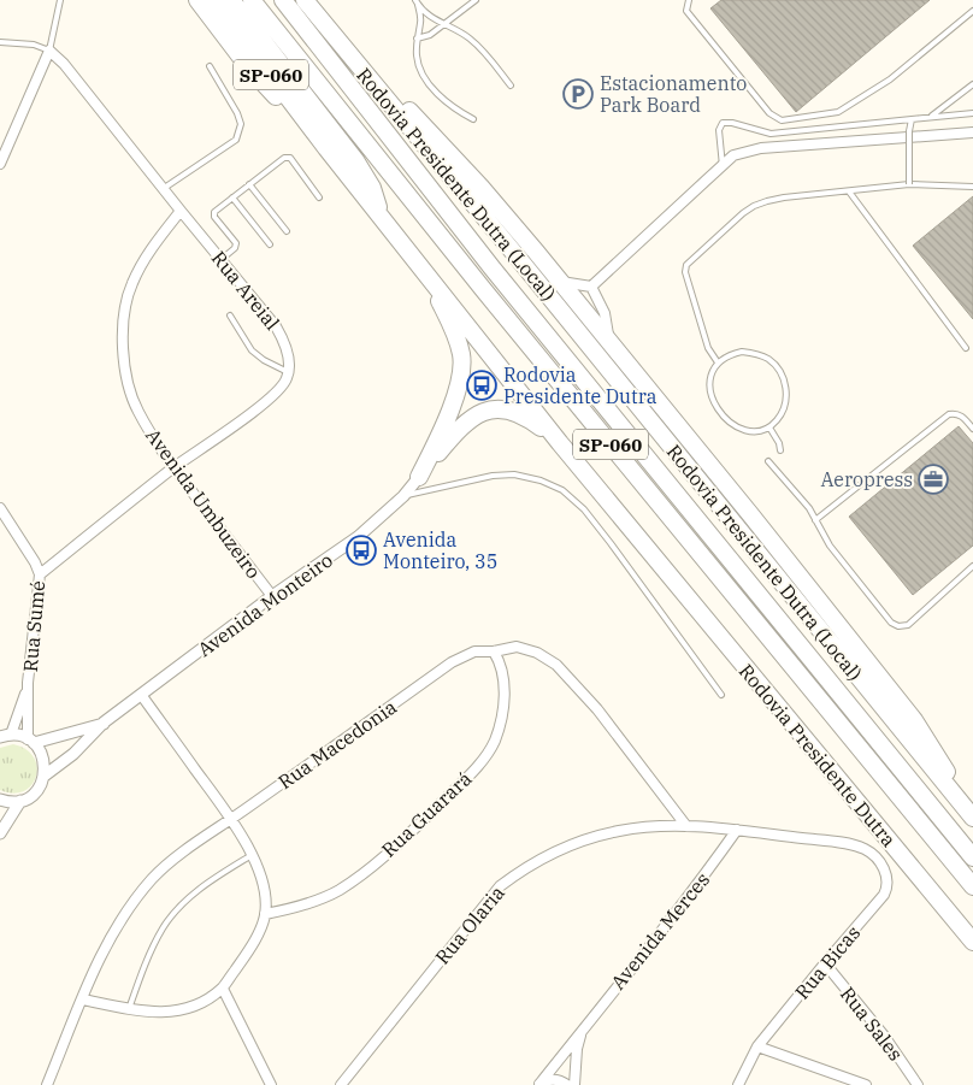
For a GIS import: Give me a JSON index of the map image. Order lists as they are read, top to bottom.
{
  "streets": {
    "highway": ["SP-060", "Rodovia Presidente Dutra (Local)", "Rodovia Presidente Dutra"],
    "street": [
      "Rua Areial",
      "Avenida Umbuzeiro",
      "Avenida Monteiro",
      "Rua Sumé",
      "Rua Macedonia",
      "Rua Guarará",
      "Rua Olaria",
      "Avenida Merces",
      "Rua Bicas",
      "Rua Sales"
    ]
  },
  "crossings": [
    ["Rua Areial", "Avenida Umbuzeiro"],
    ["Avenida Umbuzeiro", "Avenida Monteiro"],
    ["Avenida Monteiro", "Rua Sumé"],
    ["Rua Macedonia", "Rua Guarará"],
    ["Rua Macedonia", "Rua Olaria"],
    ["Rua Olaria", "Avenida Merces"],
    ["Rua Olaria", "Rua Bicas"],
    ["Rua Bicas", "Rua Sales"]
  ],
  "places": {
    "parking": ["Estacionamento Park Board"],
    "bus stop": ["Rodovia Presidente Dutra", "Avenida Monteiro, 35"],
    "office": ["Aeropress"]
  }
}
